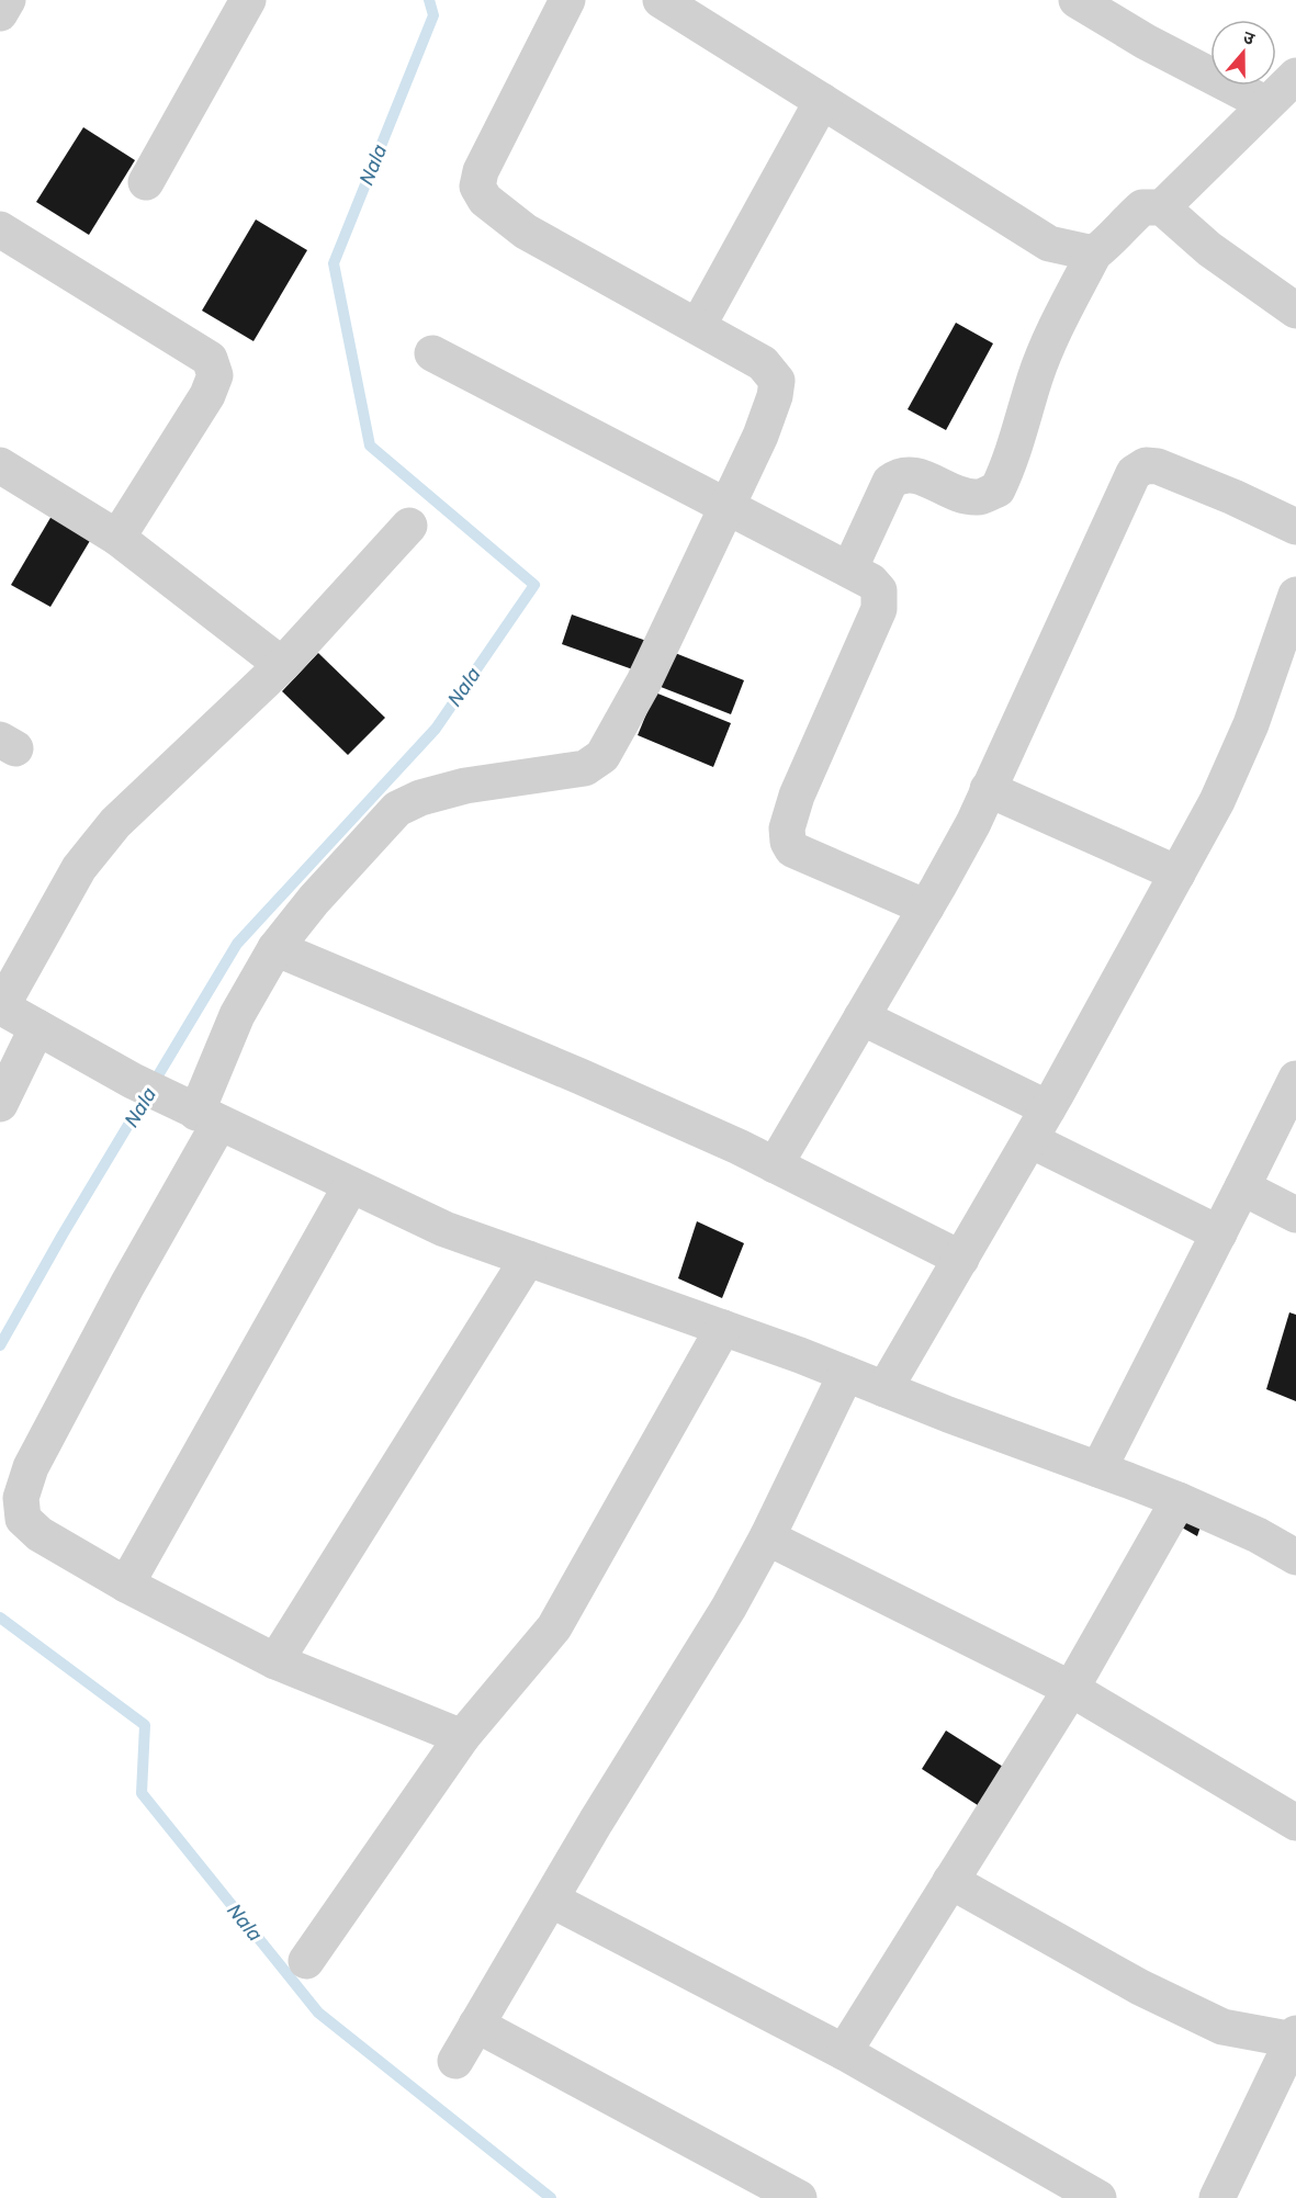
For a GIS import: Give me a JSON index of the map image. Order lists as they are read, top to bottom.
{
  "water": ["Nala"],
  "north": "top"
}
